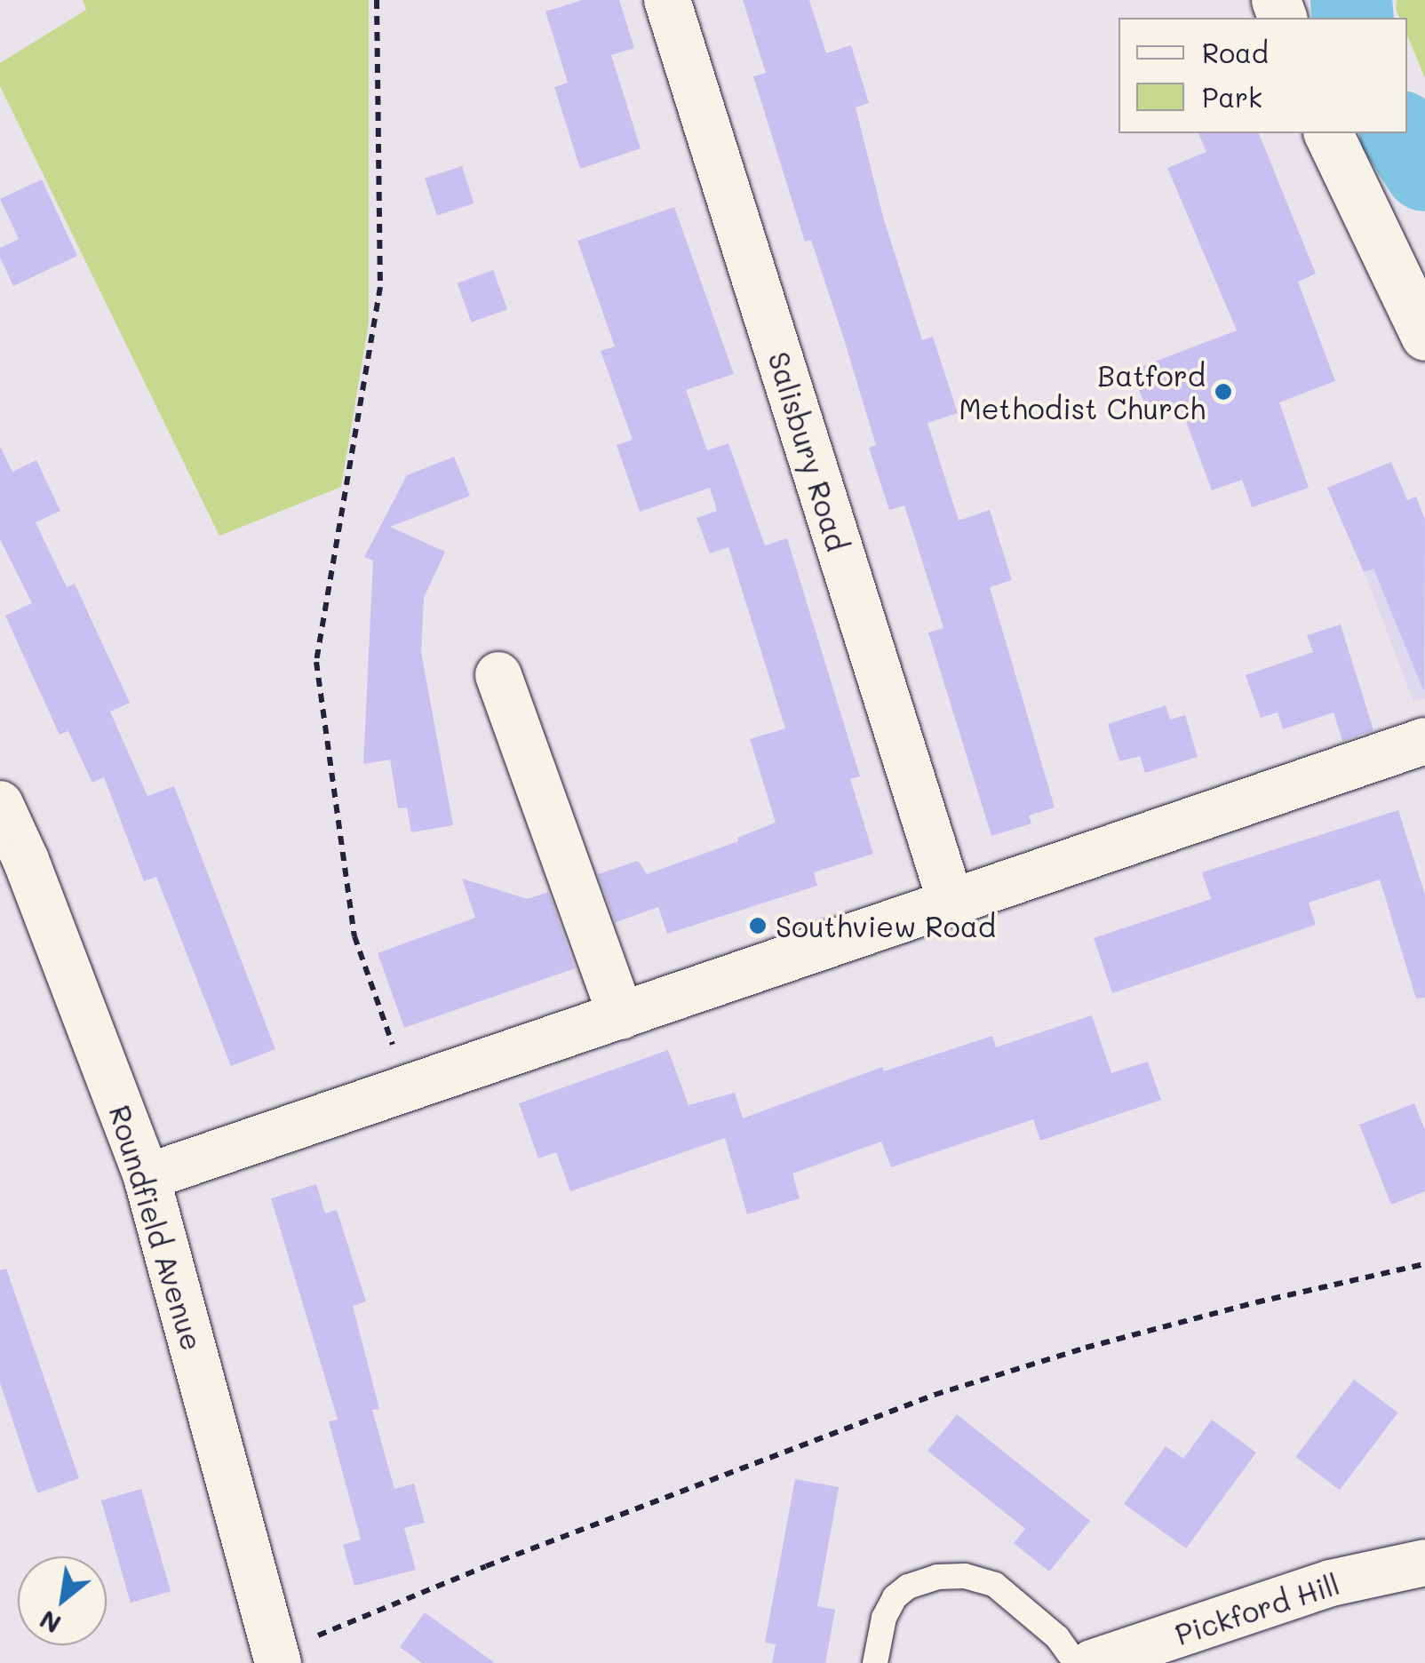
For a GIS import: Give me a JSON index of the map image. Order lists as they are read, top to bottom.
{
  "streets": {
    "street": ["Salisbury Road", "Roundfield Avenue", "Pickford Hill"]
  },
  "places": ["Batford Methodist Church", "Southview Road"],
  "legend": ["Road", "Park"],
  "north": "bottom left"
}
